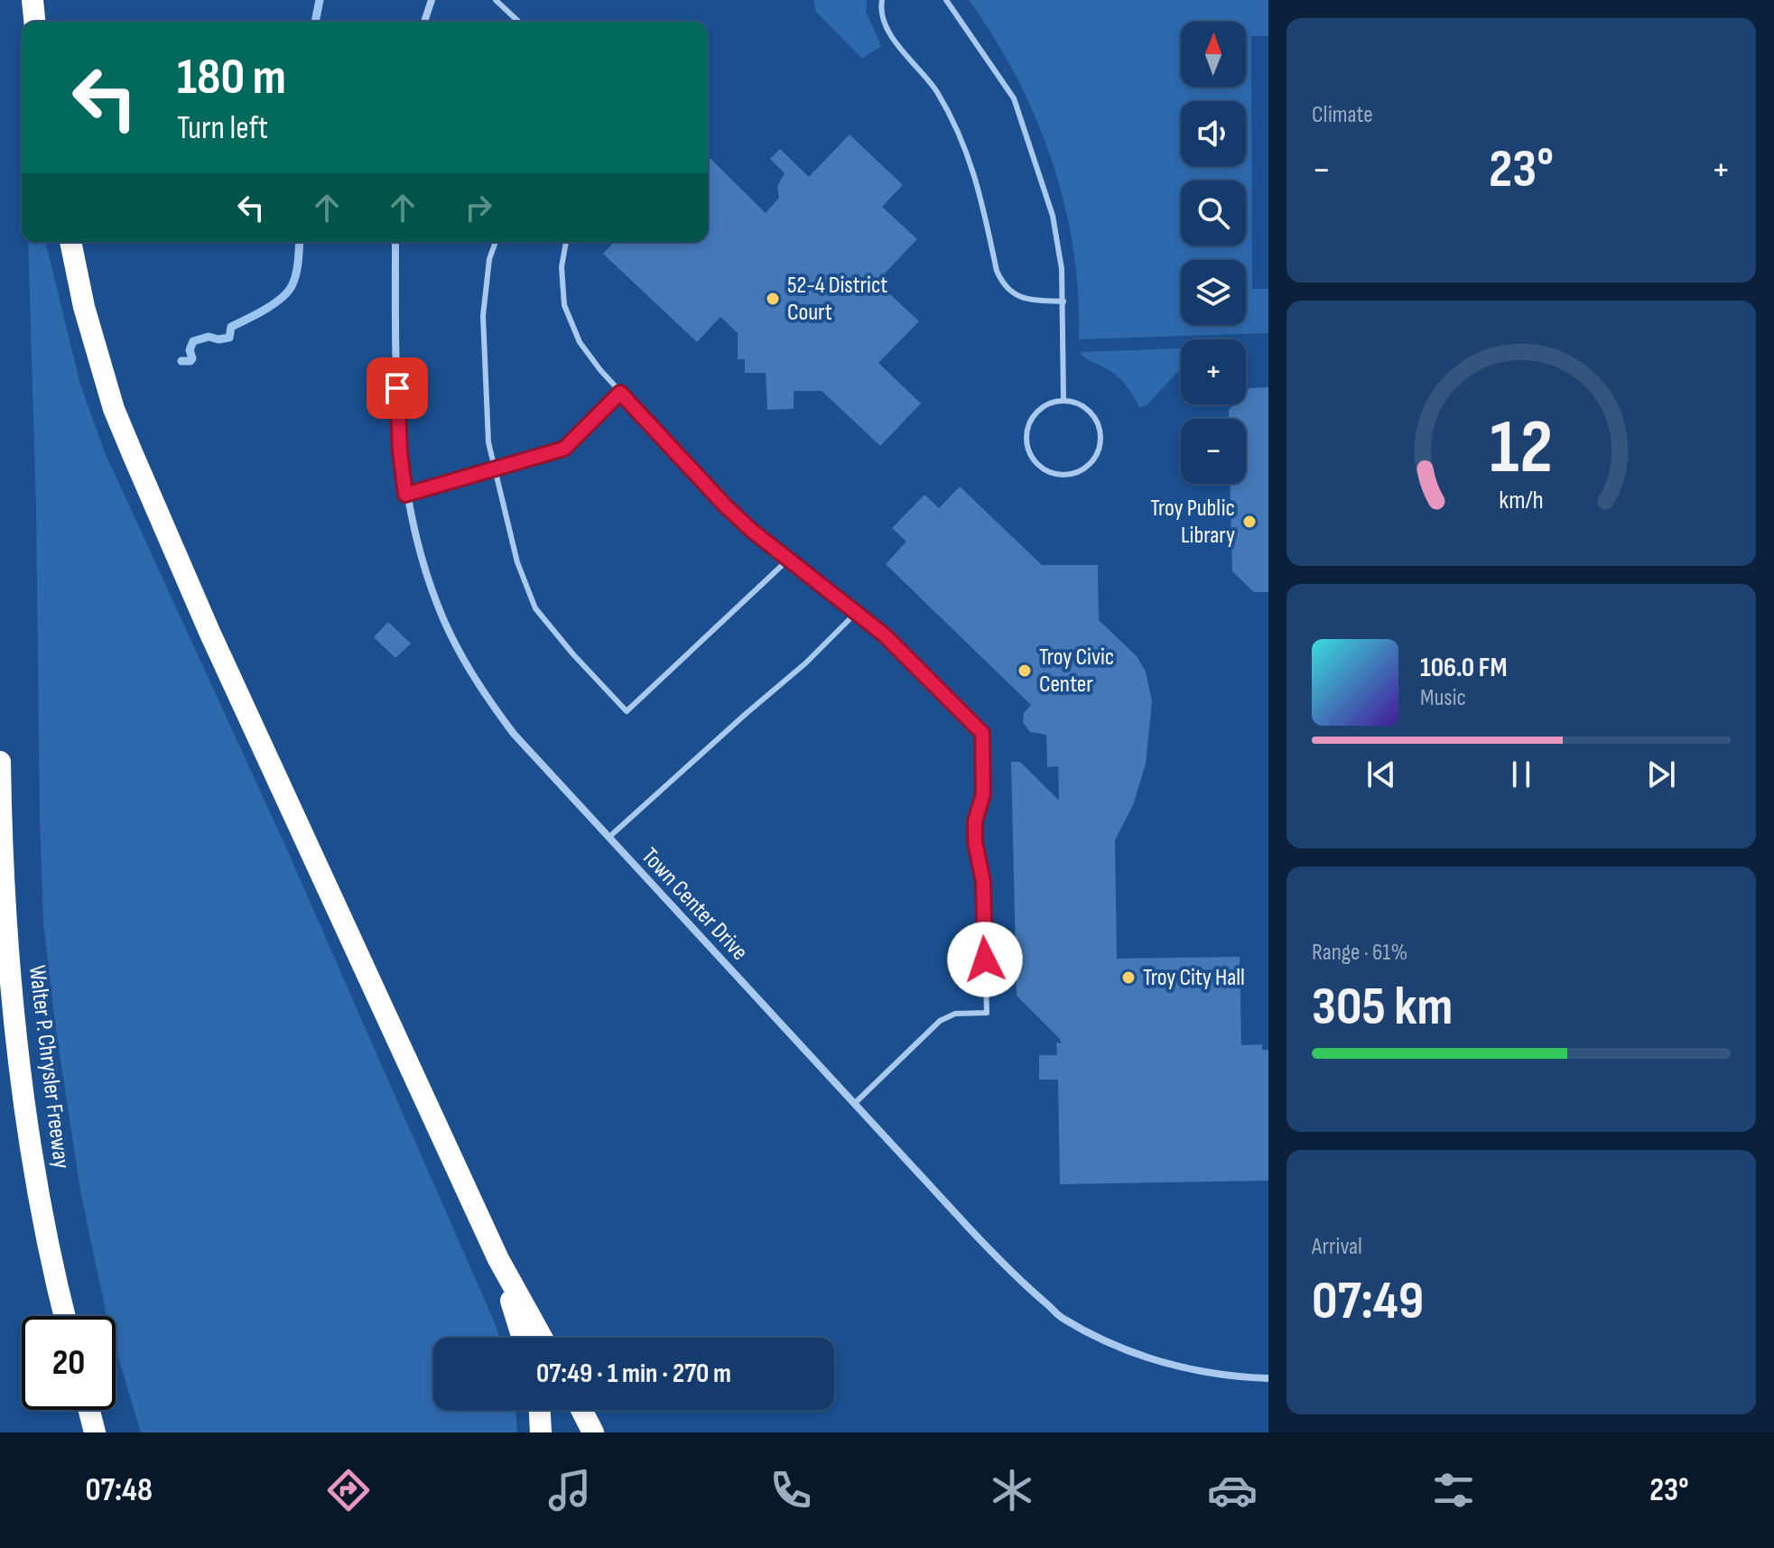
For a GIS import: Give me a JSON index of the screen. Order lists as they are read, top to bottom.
{
  "streets": {
    "highway": ["Walter P. Chrysler Freeway"],
    "street": ["Town Center Drive"]
  },
  "places": [
    "52-4 District Court",
    "Troy Public Library",
    "Troy Civic Center",
    "Troy City Hall"
  ],
  "north": "top",
  "page": {
    "tile": [
      "Climate",
      ["Range · 61%", "305 km"],
      ["Arrival", "07:49"]
    ],
    "map_buttons": ["+", "−"],
    "turn": ["180 m", "Turn left"],
    "heat": ["−", "23°", "+"],
    "song": ["106.0 FM", "Music"],
    "limit": "20",
    "trip": "07:49 · 1 min · 270 m",
    "tabs": ["07:48", "23°"],
    "gauge": ["12", "km/h"]
  }
}
